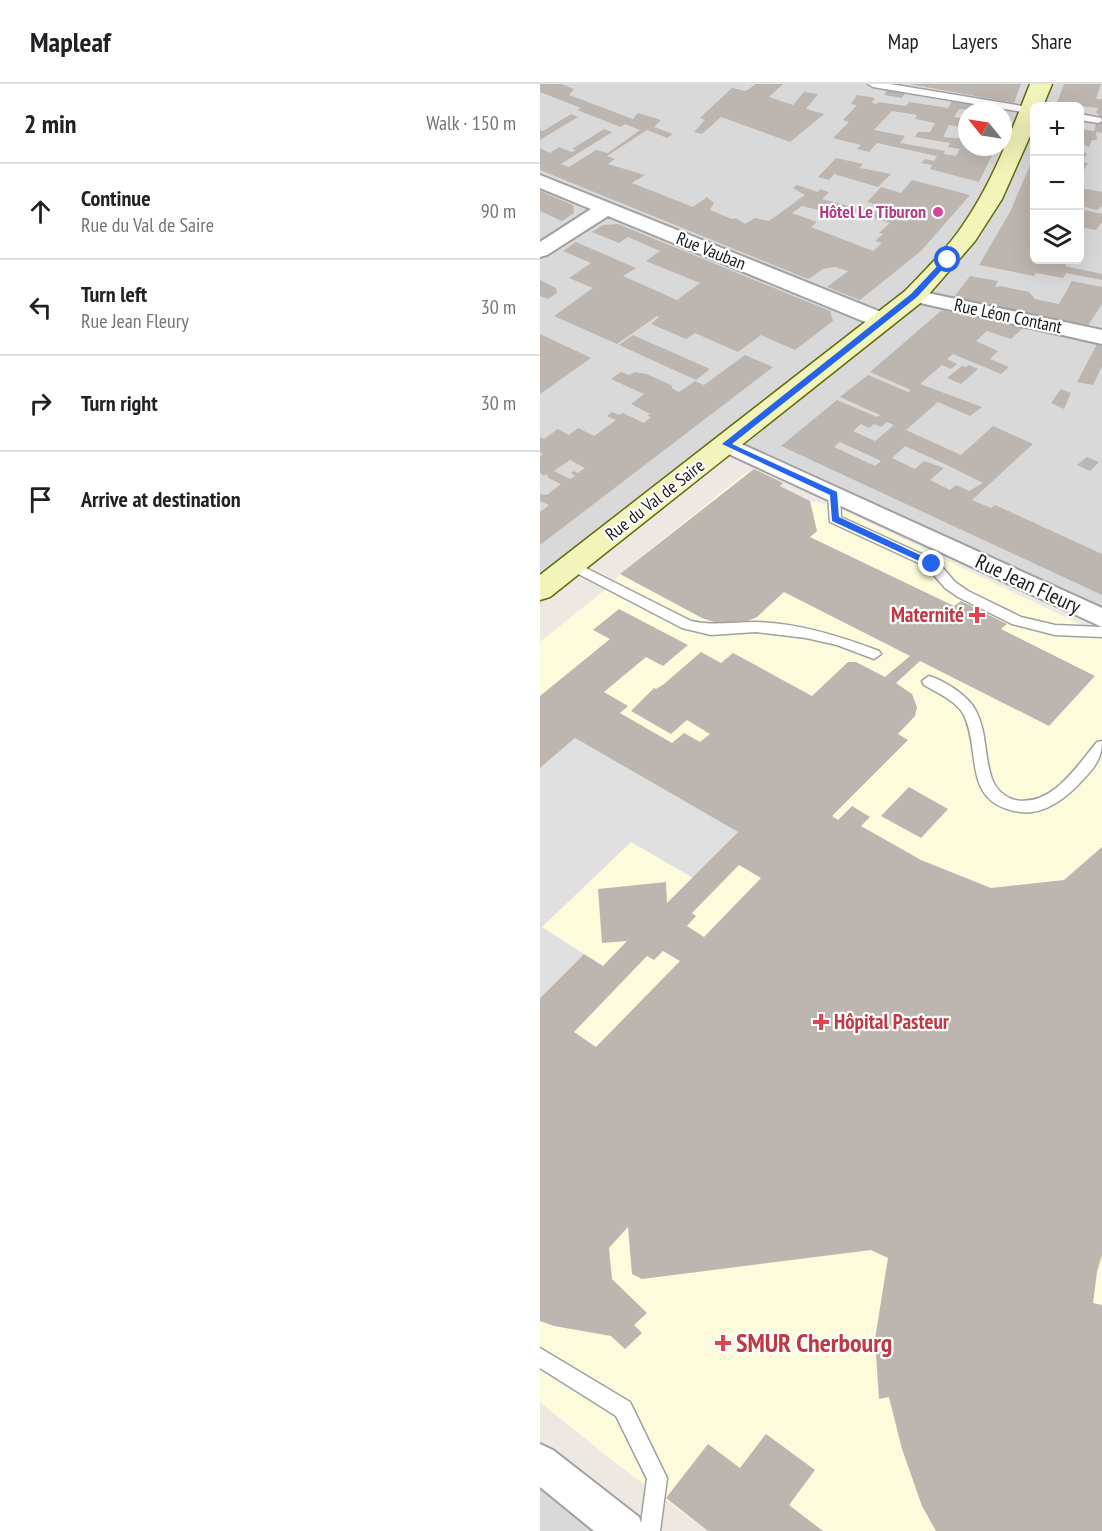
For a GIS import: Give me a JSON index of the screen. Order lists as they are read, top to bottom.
{
  "streets": {
    "main road": ["Rue du Val de Saire"],
    "street": ["Rue Vauban", "Rue Léon Contant", "Rue Jean Fleury"]
  },
  "crossings": [
    ["Rue Vauban", "Rue du Val de Saire"],
    ["Rue Léon Contant", "Rue du Val de Saire"],
    ["Rue du Val de Saire", "Rue Jean Fleury"]
  ],
  "places": {
    "other": ["Hôtel Le Tiburon"],
    "health": ["Maternité", "Hôpital Pasteur", "SMUR Cherbourg"]
  },
  "north": "top left",
  "page": {
    "header": "Mapleaf",
    "nav": ["Map", "Layers", "Share"],
    "heading": ["2 min", "Walk · 150 m"],
    "map_buttons": ["+", "−"],
    "list": [
      ["Continue", "Rue du Val de Saire", "90 m"],
      ["Turn left", "Rue Jean Fleury", "30 m"],
      ["Turn right", "30 m"],
      "Arrive at destination"
    ]
  }
}
